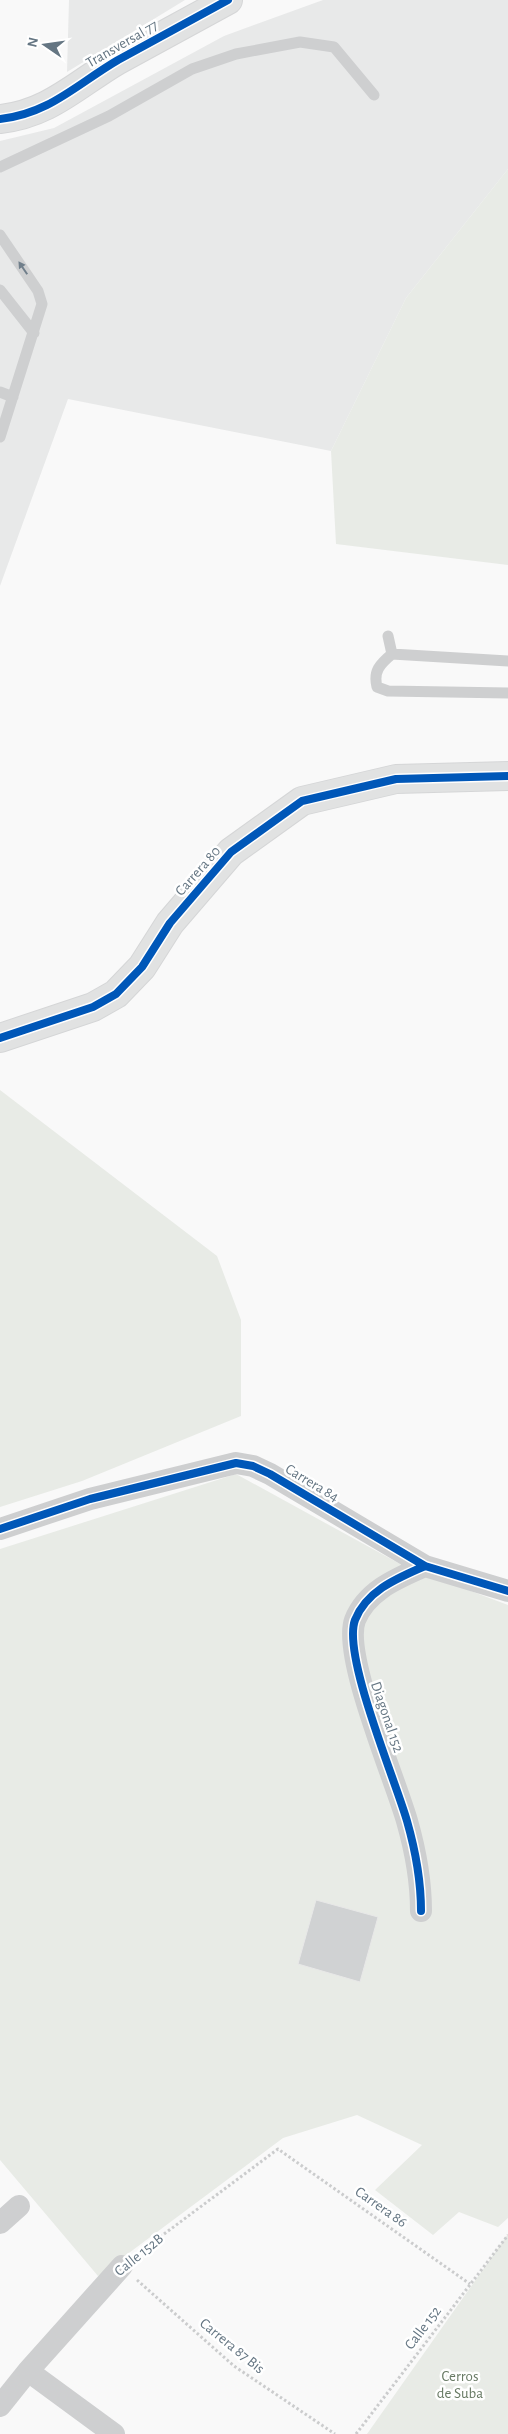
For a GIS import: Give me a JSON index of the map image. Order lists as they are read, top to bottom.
{
  "streets": {
    "street": [
      "Transversal 77",
      "Carrera 80",
      "Carrera 84",
      "Diagonal 152",
      "Calle 152B"
    ],
    "path": ["Carrera 86", "Calle 152", "Carrera 87 Bis"]
  },
  "crossings": [
    ["Carrera 84", "Diagonal 152"],
    ["Carrera 86", "Calle 152B"],
    ["Carrera 86", "Calle 152"],
    ["Calle 152B", "Carrera 87 Bis"]
  ],
  "parks": ["Cerros de Suba"],
  "north": "left"
}
